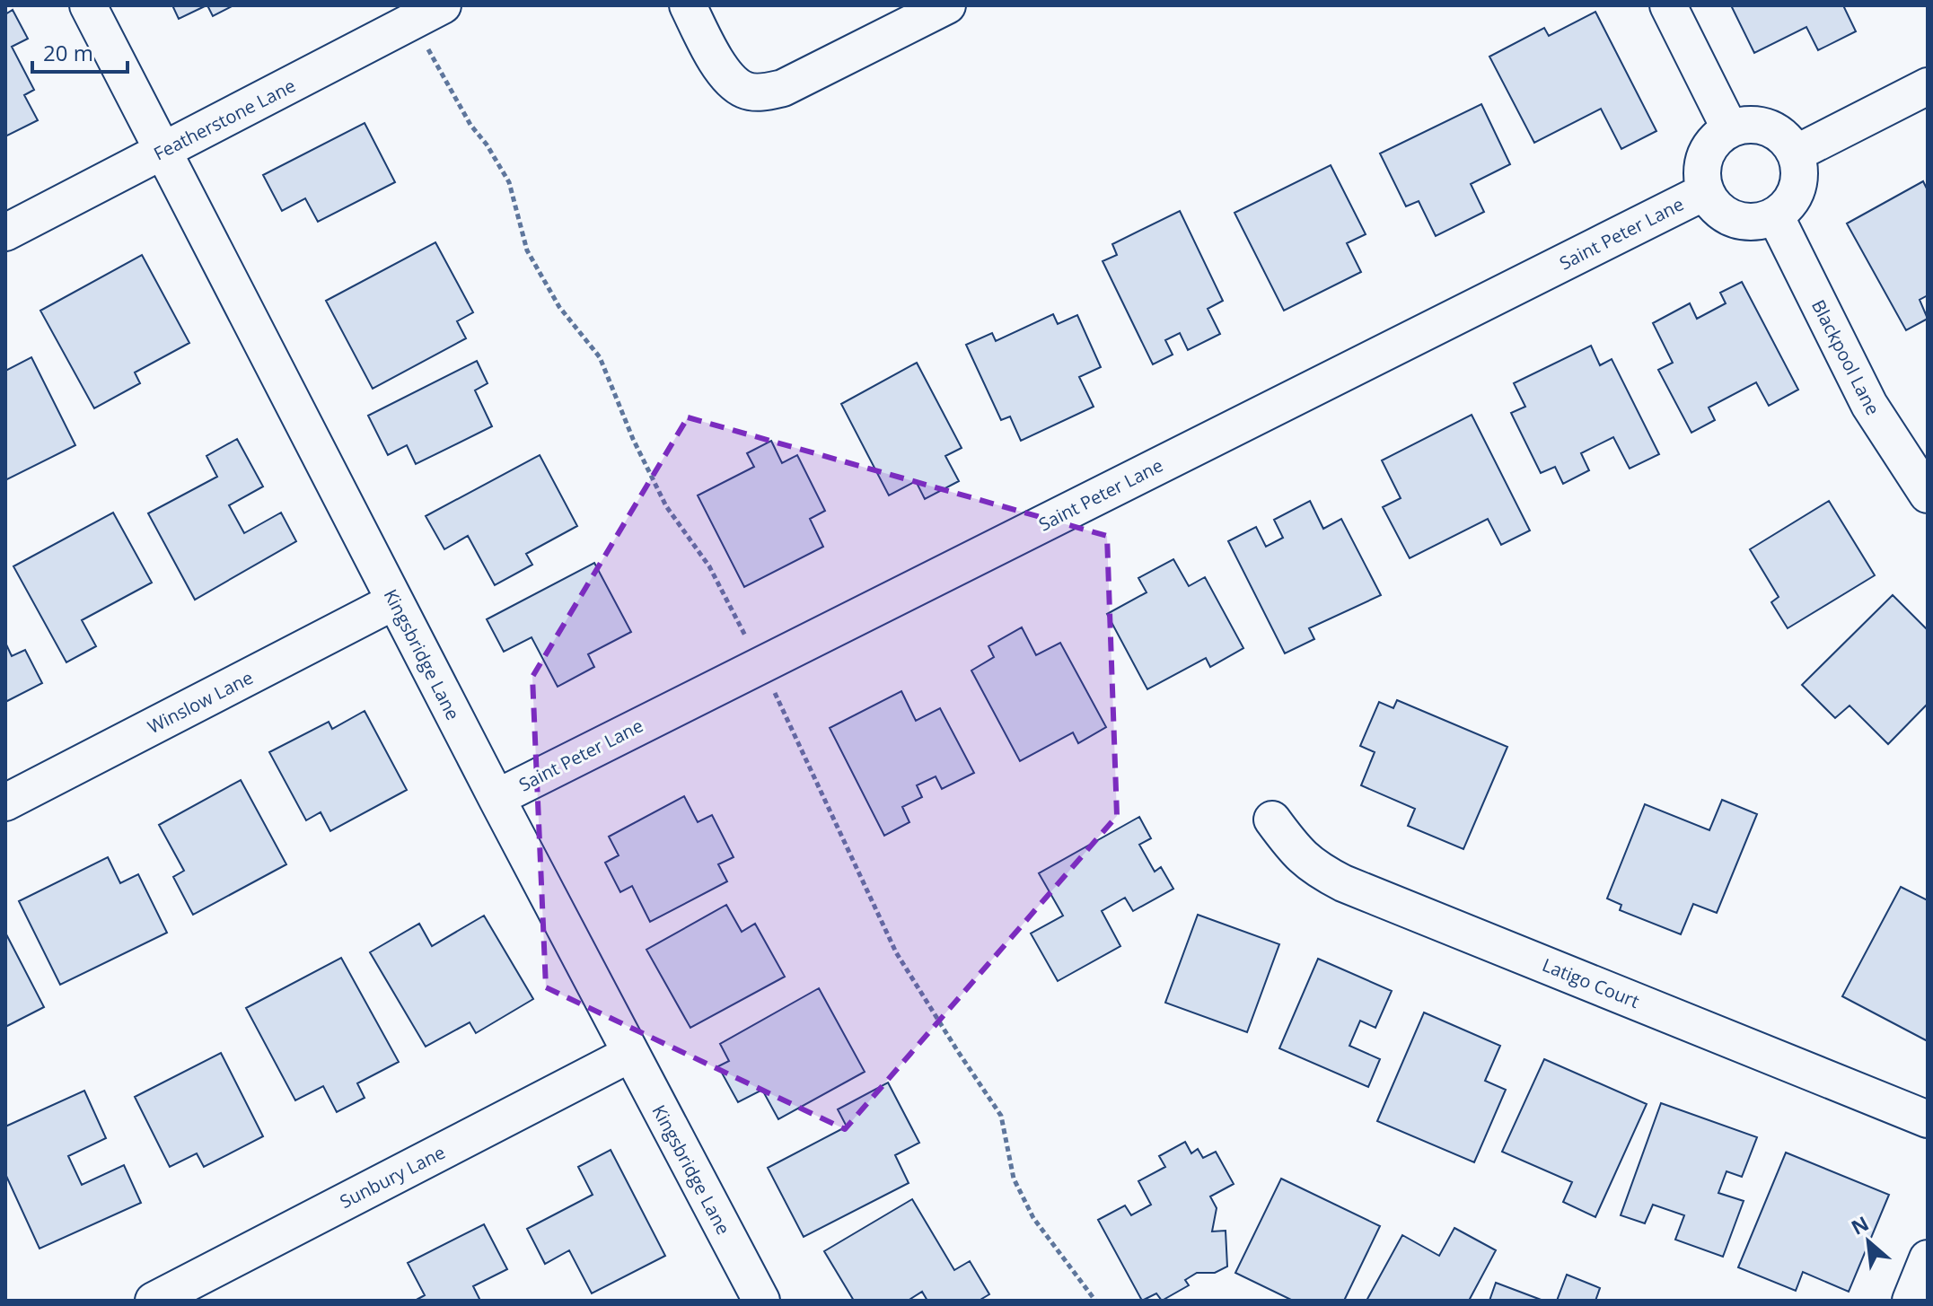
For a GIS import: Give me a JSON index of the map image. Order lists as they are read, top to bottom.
{
  "streets": {
    "street": [
      "Featherstone Lane",
      "Saint Peter Lane",
      "Blackpool Lane",
      "Kingsbridge Lane",
      "Winslow Lane",
      "Latigo Court",
      "Sunbury Lane"
    ]
  },
  "crossings": [
    ["Featherstone Lane", "Kingsbridge Lane"],
    ["Saint Peter Lane", "Blackpool Lane"],
    ["Saint Peter Lane", "Kingsbridge Lane"],
    ["Kingsbridge Lane", "Winslow Lane"],
    ["Kingsbridge Lane", "Sunbury Lane"]
  ],
  "scale_bar": "20 m",
  "north": "top left"
}
